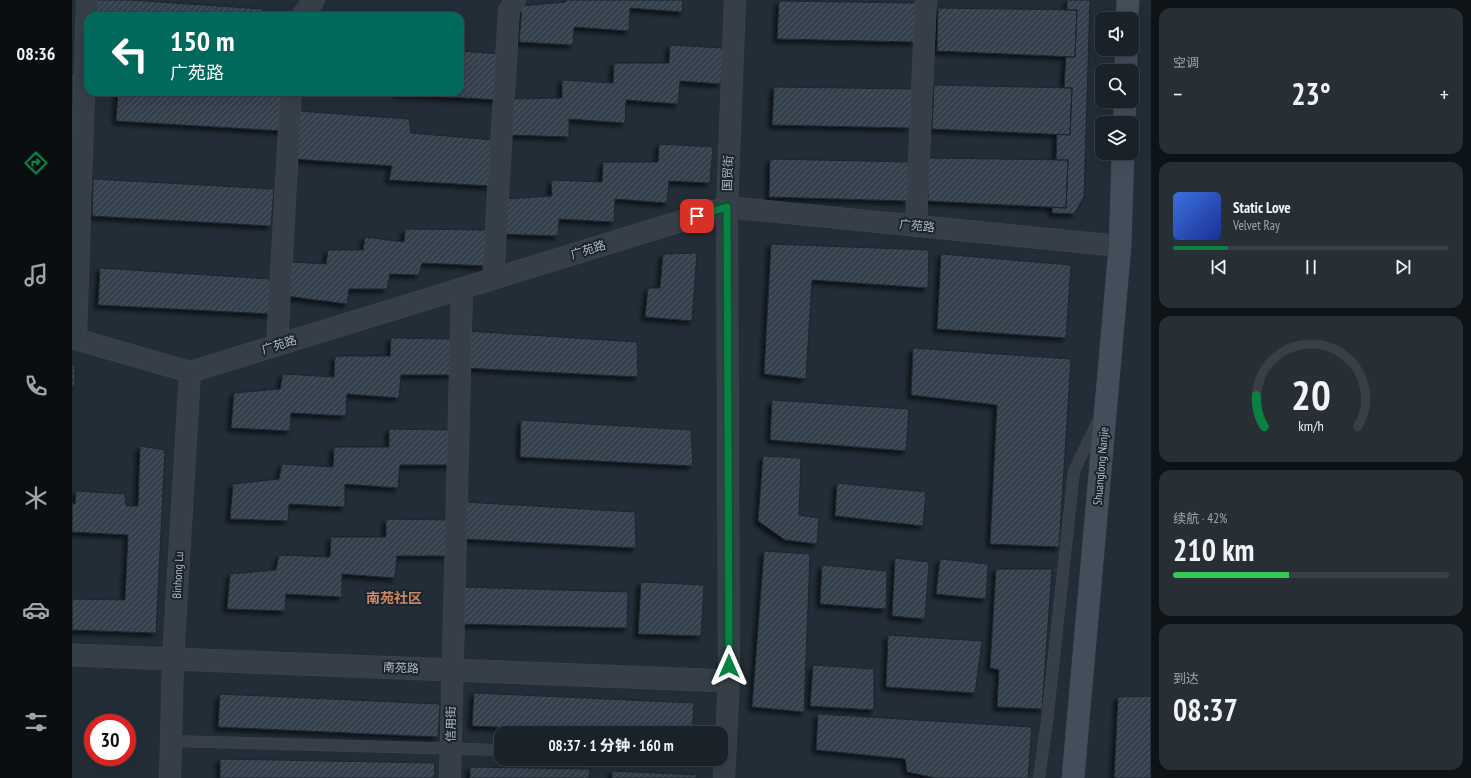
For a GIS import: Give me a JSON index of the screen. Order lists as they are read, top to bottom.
{
  "streets": {
    "main road": ["Shuanglong Nanjie"],
    "street": [
      "国贸街",
      "广苑路",
      "Binhong Lu",
      "南苑路",
      "信用街"
    ]
  },
  "crossings": [
    ["国贸街", "广苑路"],
    ["国贸街", "南苑路"],
    ["广苑路", "Shuanglong Nanjie"],
    ["广苑路", "Binhong Lu"],
    ["广苑路", "信用街"],
    ["Binhong Lu", "南苑路"],
    ["南苑路", "信用街"]
  ],
  "districts": ["南苑社区"],
  "page": {
    "tabs": "08:36",
    "tile": [
      "空调",
      ["续航 · 42%", "210 km"],
      ["到达", "08:37"]
    ],
    "turn": ["150 m", "广苑路"],
    "heat": ["−", "23°", "+"],
    "song": ["Static Love", "Velvet Ray"],
    "limit": "30",
    "trip": "08:37 · 1 分钟 · 160 m",
    "gauge": ["20", "km/h"]
  }
}
